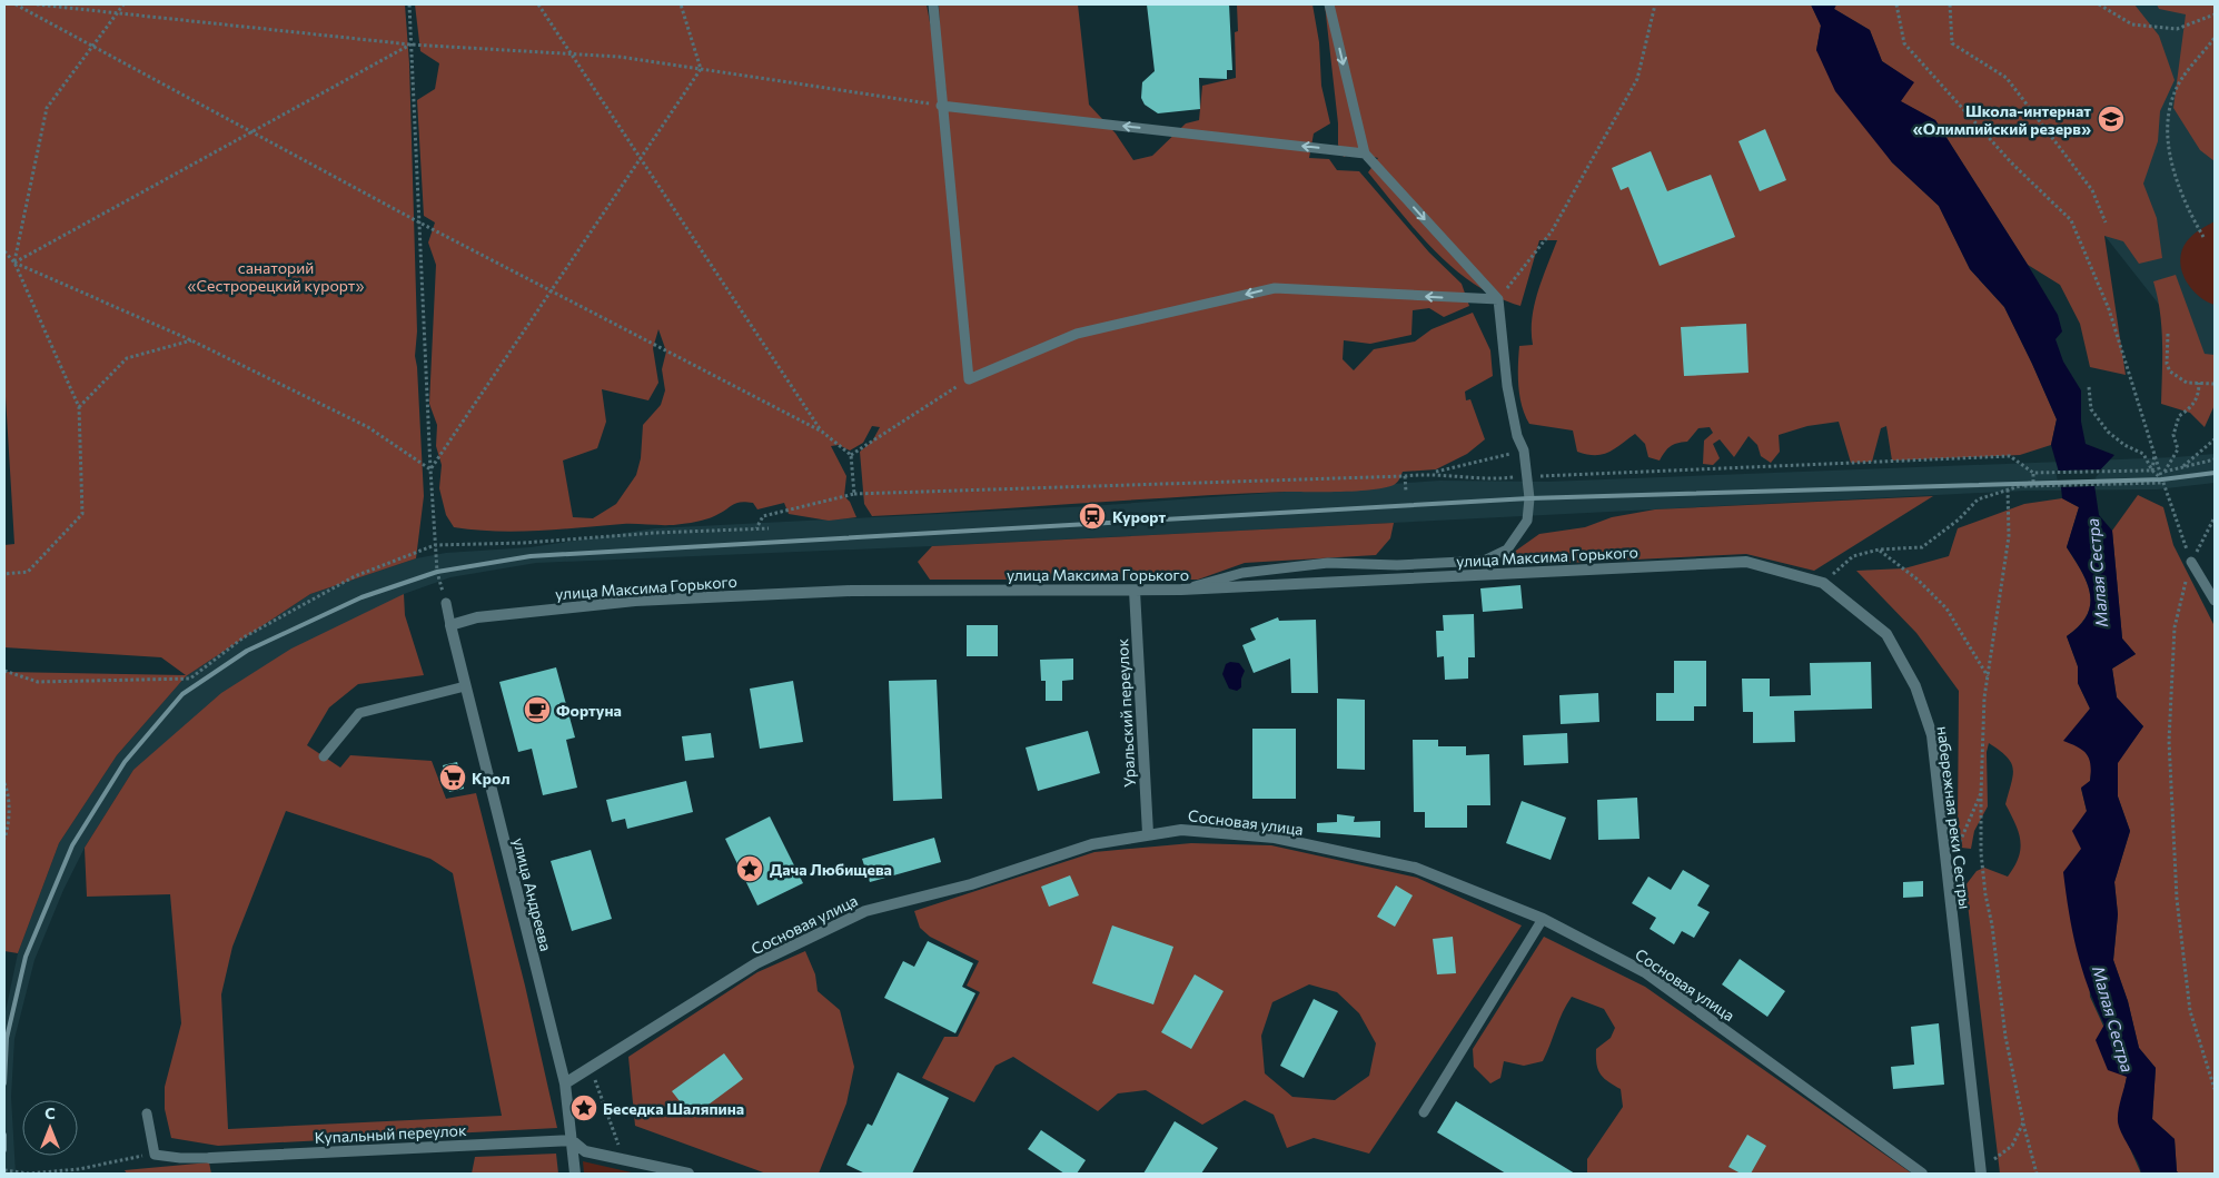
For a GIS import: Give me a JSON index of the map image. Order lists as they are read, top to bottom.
{
  "streets": {
    "street": [
      "улица Максима Горького",
      "Уральский переулок",
      "набережная реки Сестры",
      "Сосновая улица",
      "улица Андреева",
      "Купальный переулок"
    ]
  },
  "crossings": [
    ["улица Максима Горького", "Уральский переулок"],
    ["улица Максима Горького", "набережная реки Сестры"],
    ["улица Максима Горького", "улица Андреева"],
    ["Уральский переулок", "Сосновая улица"],
    ["Сосновая улица", "улица Андреева"],
    ["улица Андреева", "Купальный переулок"]
  ],
  "water": ["Малая Сестра"],
  "parks": ["санаторий «Сестрорецкий курорт»"],
  "places": {
    "school or university": ["Школа-интернат «Олимпийский резерв»"],
    "station": ["Курорт"],
    "cafe": ["Фортуна"],
    "supermarket": ["Крол"],
    "place": ["Дача Любищева", "Беседка Шаляпина"]
  },
  "north": "top"
}
